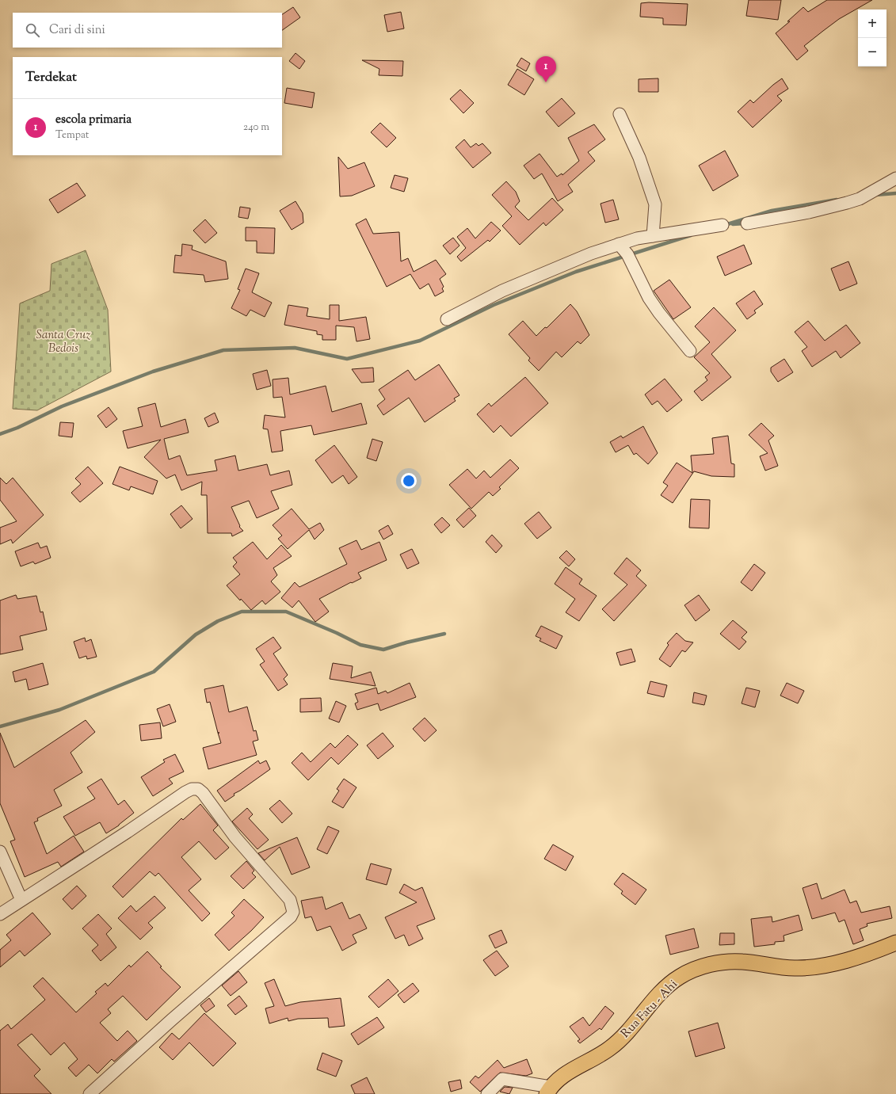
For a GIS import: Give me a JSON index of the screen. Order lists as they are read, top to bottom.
{
  "streets": {
    "main road": ["Rua Fatu - Ahi"]
  },
  "parks": ["Santa Cruz Bedois"],
  "page": {
    "map_buttons": ["+", "−"],
    "search": "Cari di sini",
    "pins": "1",
    "heading": "Terdekat",
    "list": [
      {
        "mark": "1",
        "name": "escola primaria",
        "note": "Tempat",
        "value": "240 m"
      }
    ]
  }
}
